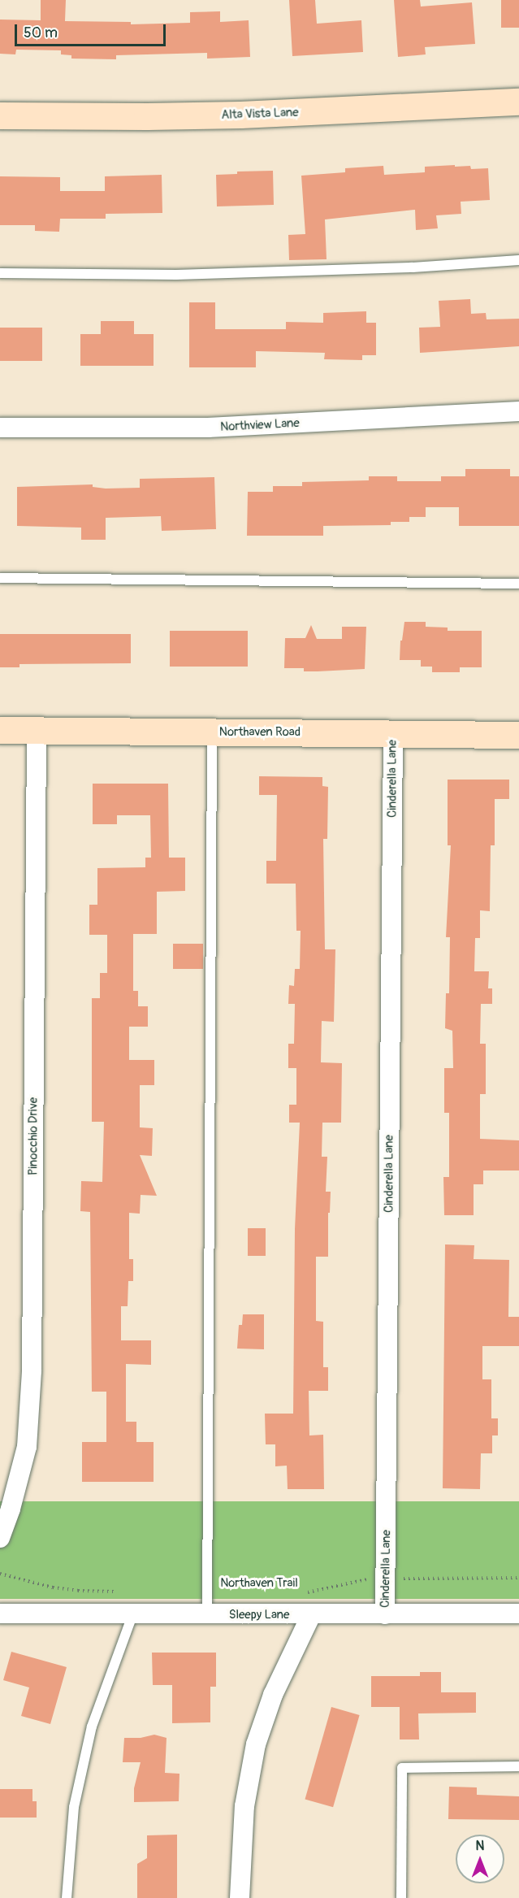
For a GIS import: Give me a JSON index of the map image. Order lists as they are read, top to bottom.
{
  "streets": {
    "street": [
      "Alta Vista Lane",
      "Northview Lane",
      "Northaven Road",
      "Cinderella Lane",
      "Pinocchio Drive",
      "Sleepy Lane"
    ],
    "path": ["Northaven Trail"]
  },
  "crossings": [
    ["Northaven Road", "Cinderella Lane"],
    ["Northaven Road", "Pinocchio Drive"],
    ["Cinderella Lane", "Northaven Trail"],
    ["Cinderella Lane", "Sleepy Lane"]
  ],
  "scale_bar": "50 m",
  "north": "top"
}
